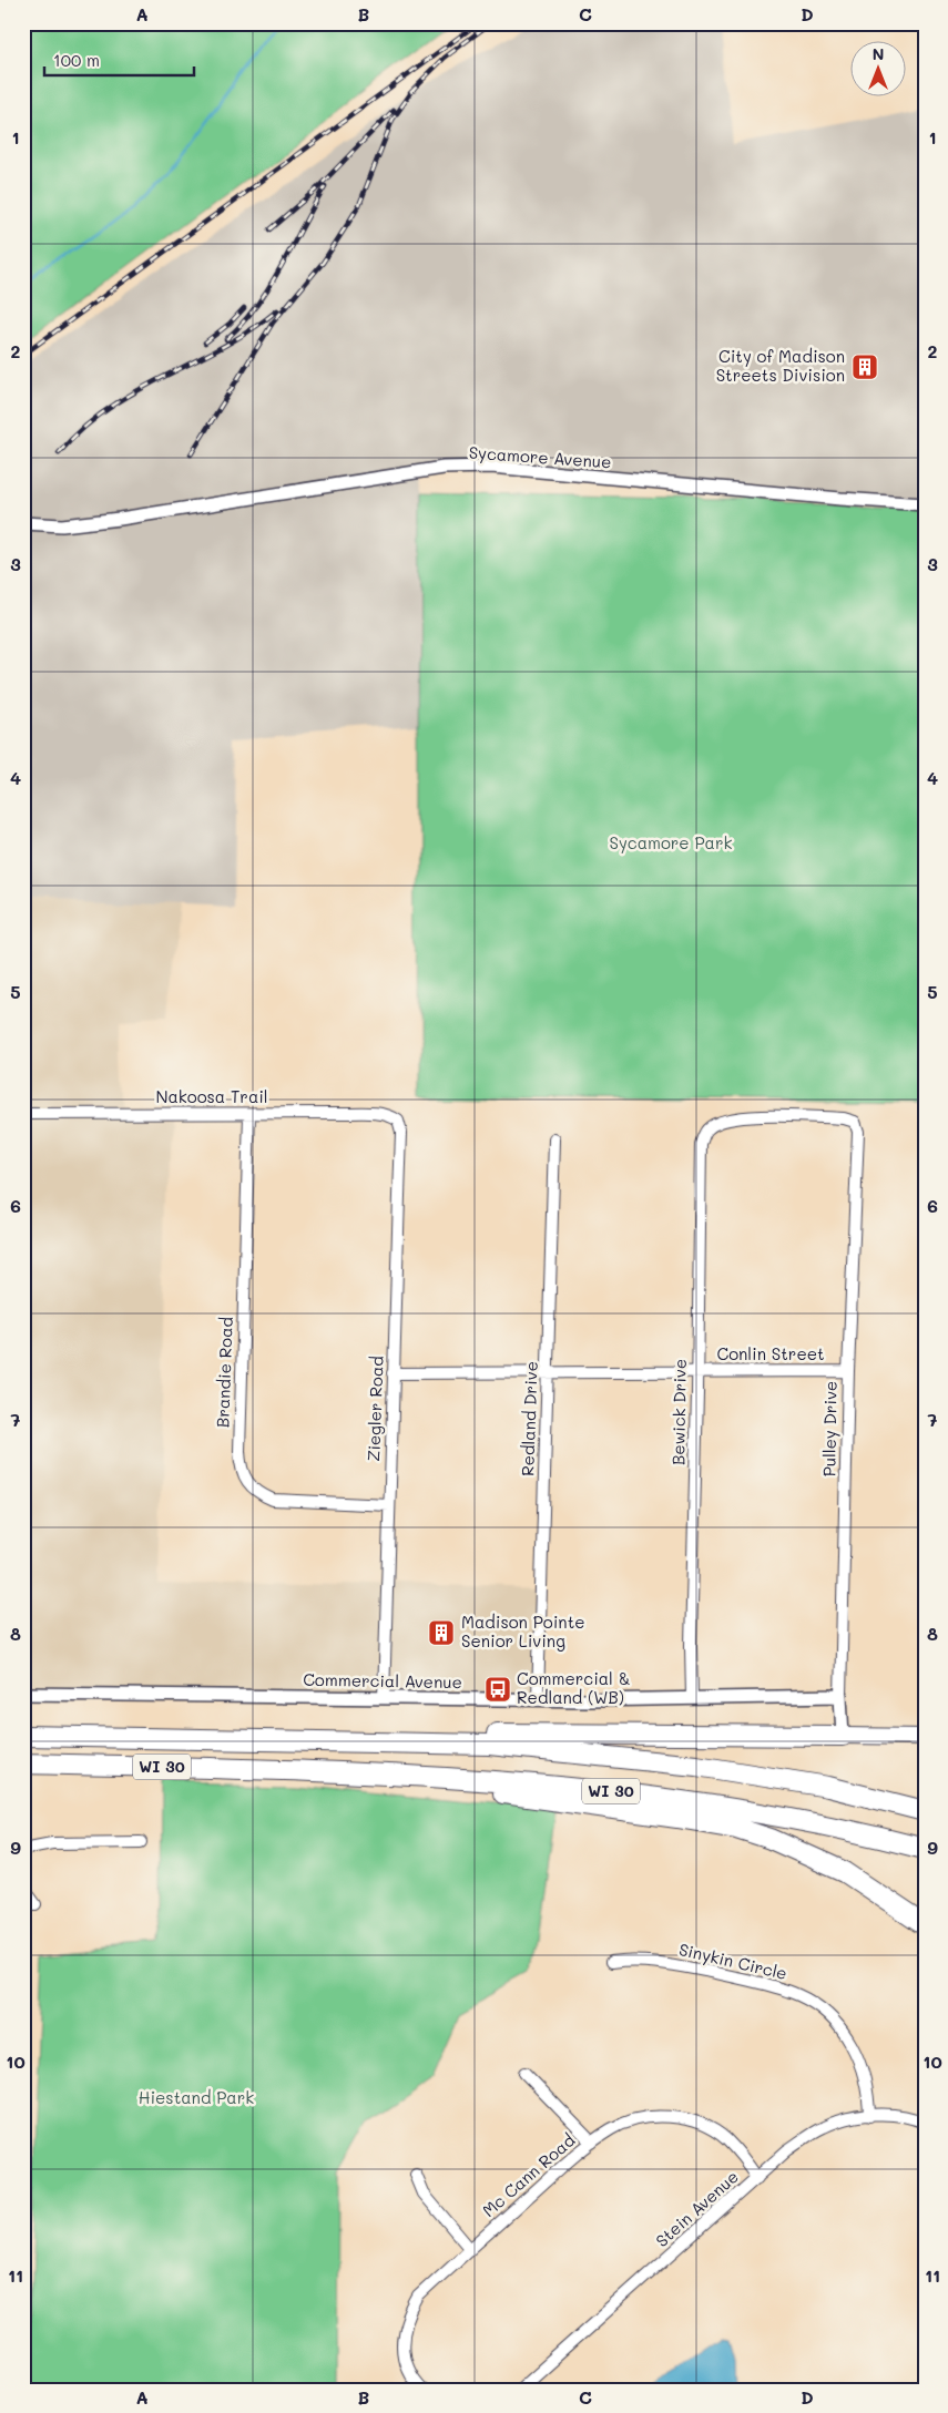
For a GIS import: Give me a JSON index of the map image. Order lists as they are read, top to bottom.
{
  "streets": {
    "highway": ["WI 30"],
    "street": [
      "Sycamore Avenue",
      "Nakoosa Trail",
      "Conlin Street",
      "Brandie Road",
      "Ziegler Road",
      "Bewick Drive",
      "Redland Drive",
      "Pulley Drive",
      "Commercial Avenue",
      "Sinykin Circle",
      "Mc Cann Road",
      "Stein Avenue"
    ]
  },
  "crossings": [
    ["Nakoosa Trail", "Brandie Road"],
    ["Nakoosa Trail", "Ziegler Road"],
    ["Conlin Street", "Ziegler Road"],
    ["Conlin Street", "Bewick Drive"],
    ["Conlin Street", "Redland Drive"],
    ["Conlin Street", "Pulley Drive"],
    ["Brandie Road", "Ziegler Road"],
    ["Ziegler Road", "Commercial Avenue"],
    ["Bewick Drive", "Pulley Drive"],
    ["Bewick Drive", "Commercial Avenue"],
    ["Redland Drive", "Commercial Avenue"],
    ["Pulley Drive", "Commercial Avenue"],
    ["Sinykin Circle", "Stein Avenue"],
    ["Mc Cann Road", "Stein Avenue"]
  ],
  "parks": ["Sycamore Park", "Hiestand Park"],
  "places": {
    "building": ["City of Madison Streets Division", "Madison Pointe Senior Living"],
    "bus stop": ["Commercial & Redland (WB)"]
  },
  "scale_bar": "100 m",
  "north": "top",
  "grid": {
    "columns": [
      "A",
      "B",
      "C",
      "D"
    ],
    "rows": [
      "1",
      "2",
      "3",
      "4",
      "5",
      "6",
      "7",
      "8",
      "9",
      "10",
      "11"
    ]
  }
}
